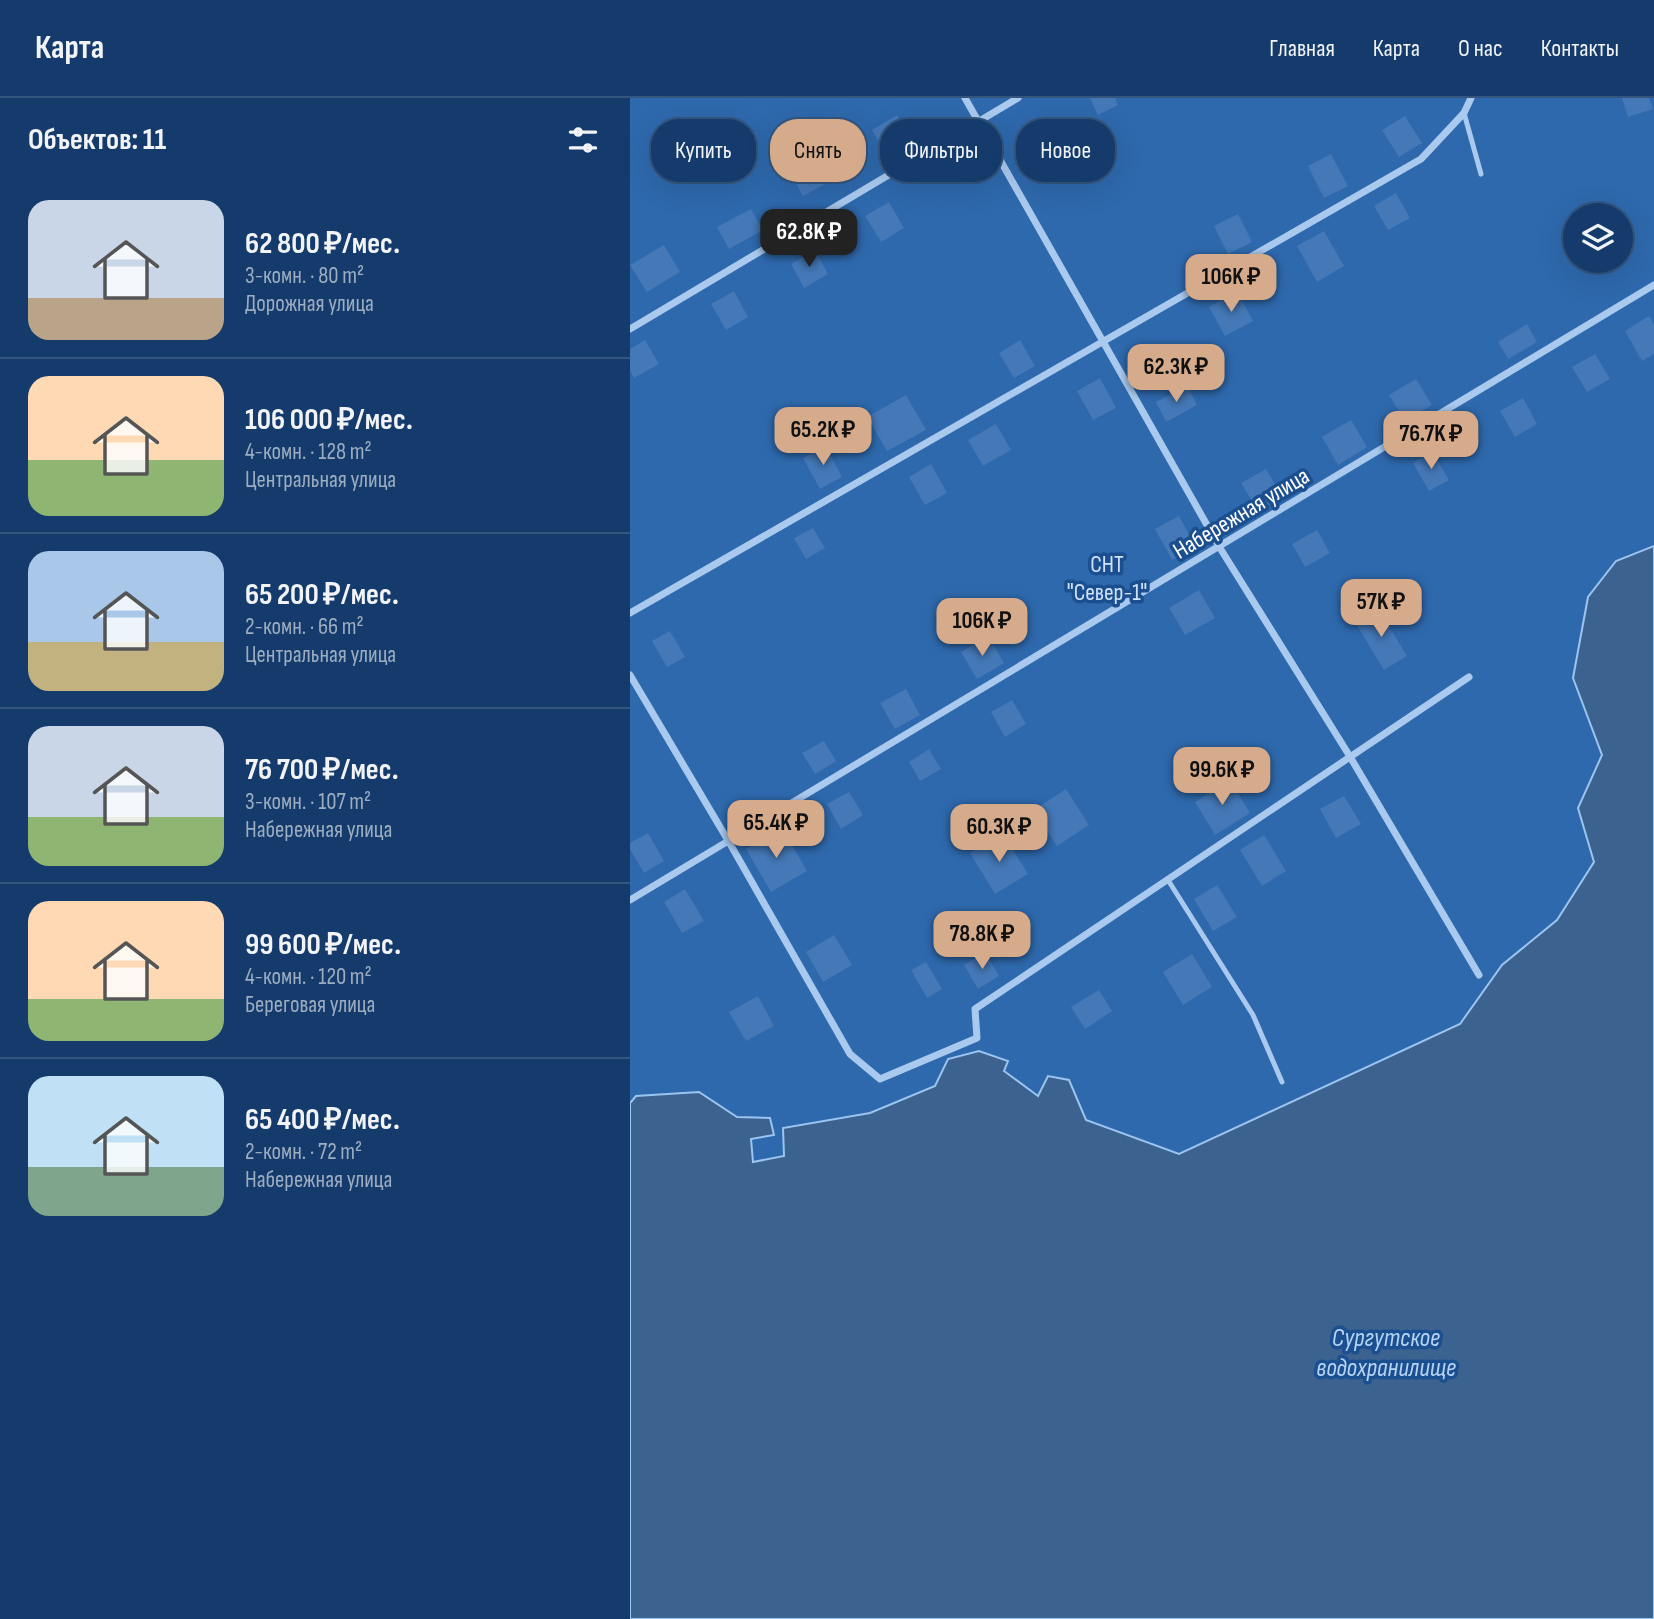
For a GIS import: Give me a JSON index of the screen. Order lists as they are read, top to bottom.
{
  "streets": {
    "street": ["Набережная улица"]
  },
  "water": ["Сургутское водохранилище"],
  "parks": ["СНТ \"Север-1\""],
  "page": {
    "header": "Карта",
    "nav": [
      "Главная",
      "Карта",
      "О нас",
      "Контакты"
    ],
    "heading": "Объектов: 11",
    "chip": [
      "Купить",
      "Снять",
      "Фильтры",
      "Новое"
    ],
    "list": [
      {
        "name": "62 800 ₽/мес.",
        "note": "3-комн. · 80 m² · Дорожная улица"
      },
      {
        "name": "106 000 ₽/мес.",
        "note": "4-комн. · 128 m² · Центральная улица"
      },
      {
        "name": "65 200 ₽/мес.",
        "note": "2-комн. · 66 m² · Центральная улица"
      },
      {
        "name": "76 700 ₽/мес.",
        "note": "3-комн. · 107 m² · Набережная улица"
      },
      {
        "name": "99 600 ₽/мес.",
        "note": "4-комн. · 120 m² · Береговая улица"
      },
      {
        "name": "65 400 ₽/мес.",
        "note": "2-комн. · 72 m² · Набережная улица"
      }
    ],
    "price": [
      "62.8K ₽",
      "106K ₽",
      "62.3K ₽",
      "65.2K ₽",
      "76.7K ₽",
      "57K ₽",
      "106K ₽",
      "99.6K ₽",
      "65.4K ₽",
      "60.3K ₽",
      "78.8K ₽"
    ]
  }
}
